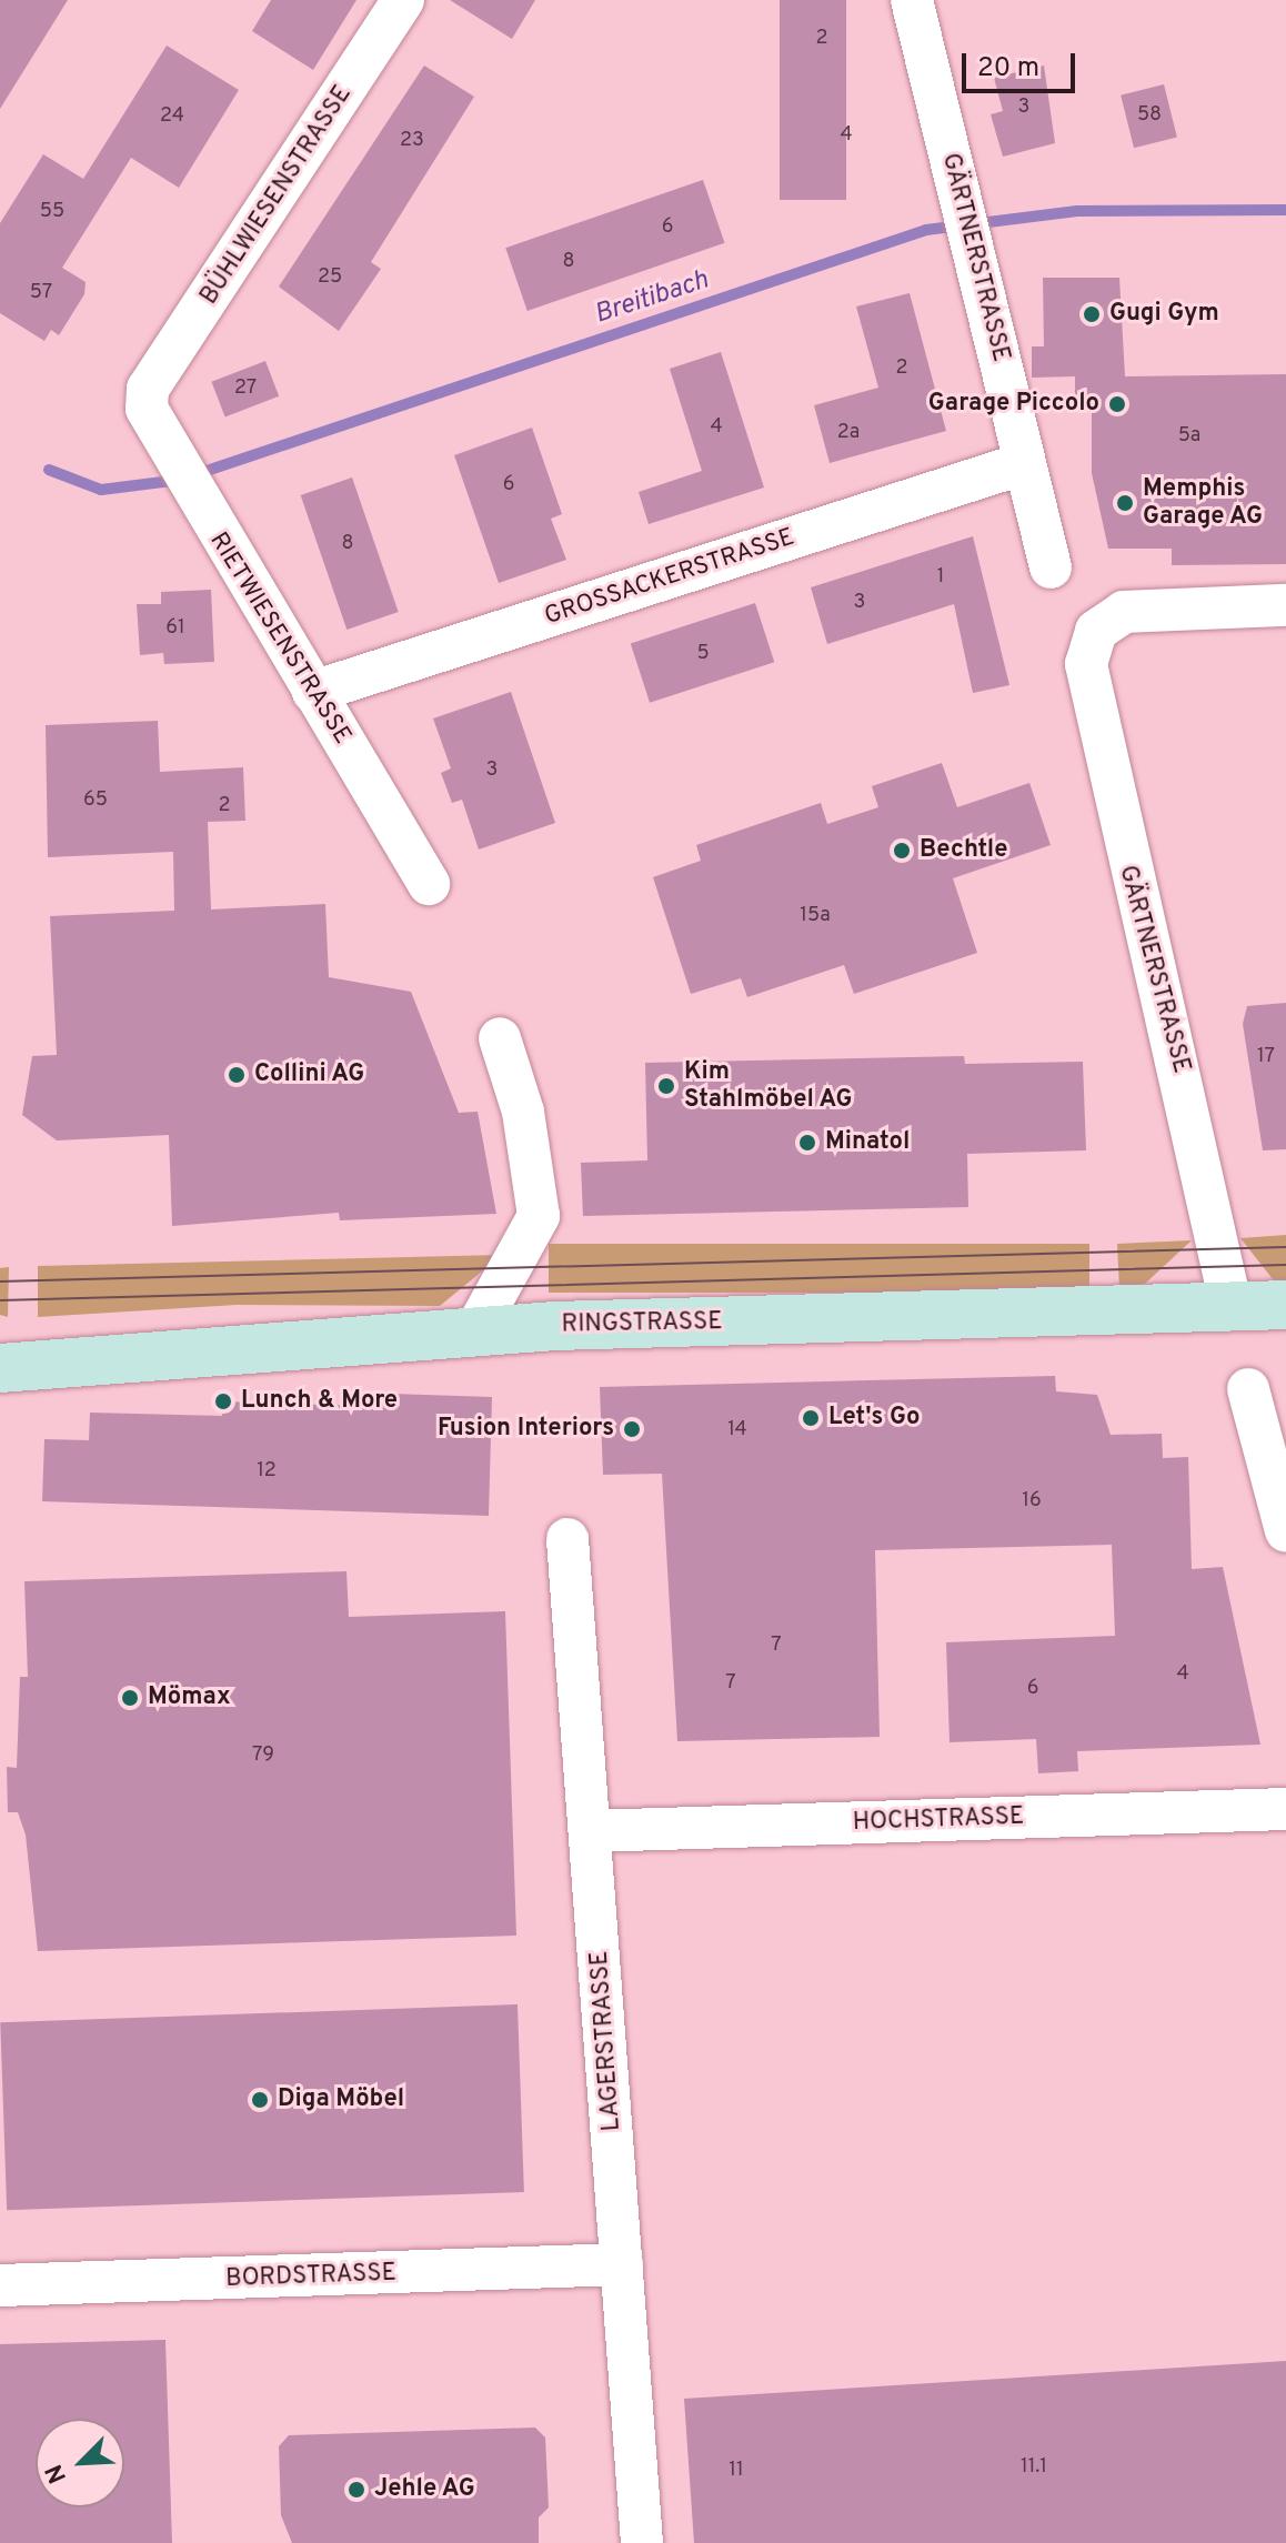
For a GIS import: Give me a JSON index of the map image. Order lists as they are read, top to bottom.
{
  "streets": {
    "main road": ["RINGSTRASSE"],
    "street": [
      "BÜHLWIESENSTRASSE",
      "GÄRTNERSTRASSE",
      "GROSSACKERSTRASSE",
      "RIETWIESENSTRASSE",
      "HOCHSTRASSE",
      "LAGERSTRASSE",
      "BORDSTRASSE"
    ]
  },
  "crossings": [
    ["BÜHLWIESENSTRASSE", "RIETWIESENSTRASSE"],
    ["GÄRTNERSTRASSE", "GROSSACKERSTRASSE"],
    ["GÄRTNERSTRASSE", "RINGSTRASSE"],
    ["GROSSACKERSTRASSE", "RIETWIESENSTRASSE"],
    ["HOCHSTRASSE", "LAGERSTRASSE"],
    ["LAGERSTRASSE", "BORDSTRASSE"]
  ],
  "water": ["Breitibach"],
  "places": [
    "Gugi Gym",
    "Garage Piccolo",
    "Memphis Garage AG",
    "Bechtle",
    "Collini AG",
    "Kim Stahlmöbel AG",
    "Minatol",
    "Lunch & More",
    "Let's Go",
    "Fusion Interiors",
    "Mömax",
    "Diga Möbel",
    "Jehle AG"
  ],
  "house_numbers": [
    "2",
    "3",
    "58",
    "24",
    "4",
    "23",
    "55",
    "6",
    "8",
    "25",
    "57",
    "2",
    "27",
    "4",
    "2a",
    "5a",
    "6",
    "8",
    "1",
    "3",
    "61",
    "5",
    "3",
    "65",
    "2",
    "15a",
    "17",
    "14",
    "12",
    "16",
    "7",
    "4",
    "7",
    "6",
    "79",
    "11.1",
    "11"
  ],
  "scale_bar": "20 m",
  "north": "bottom left"
}
